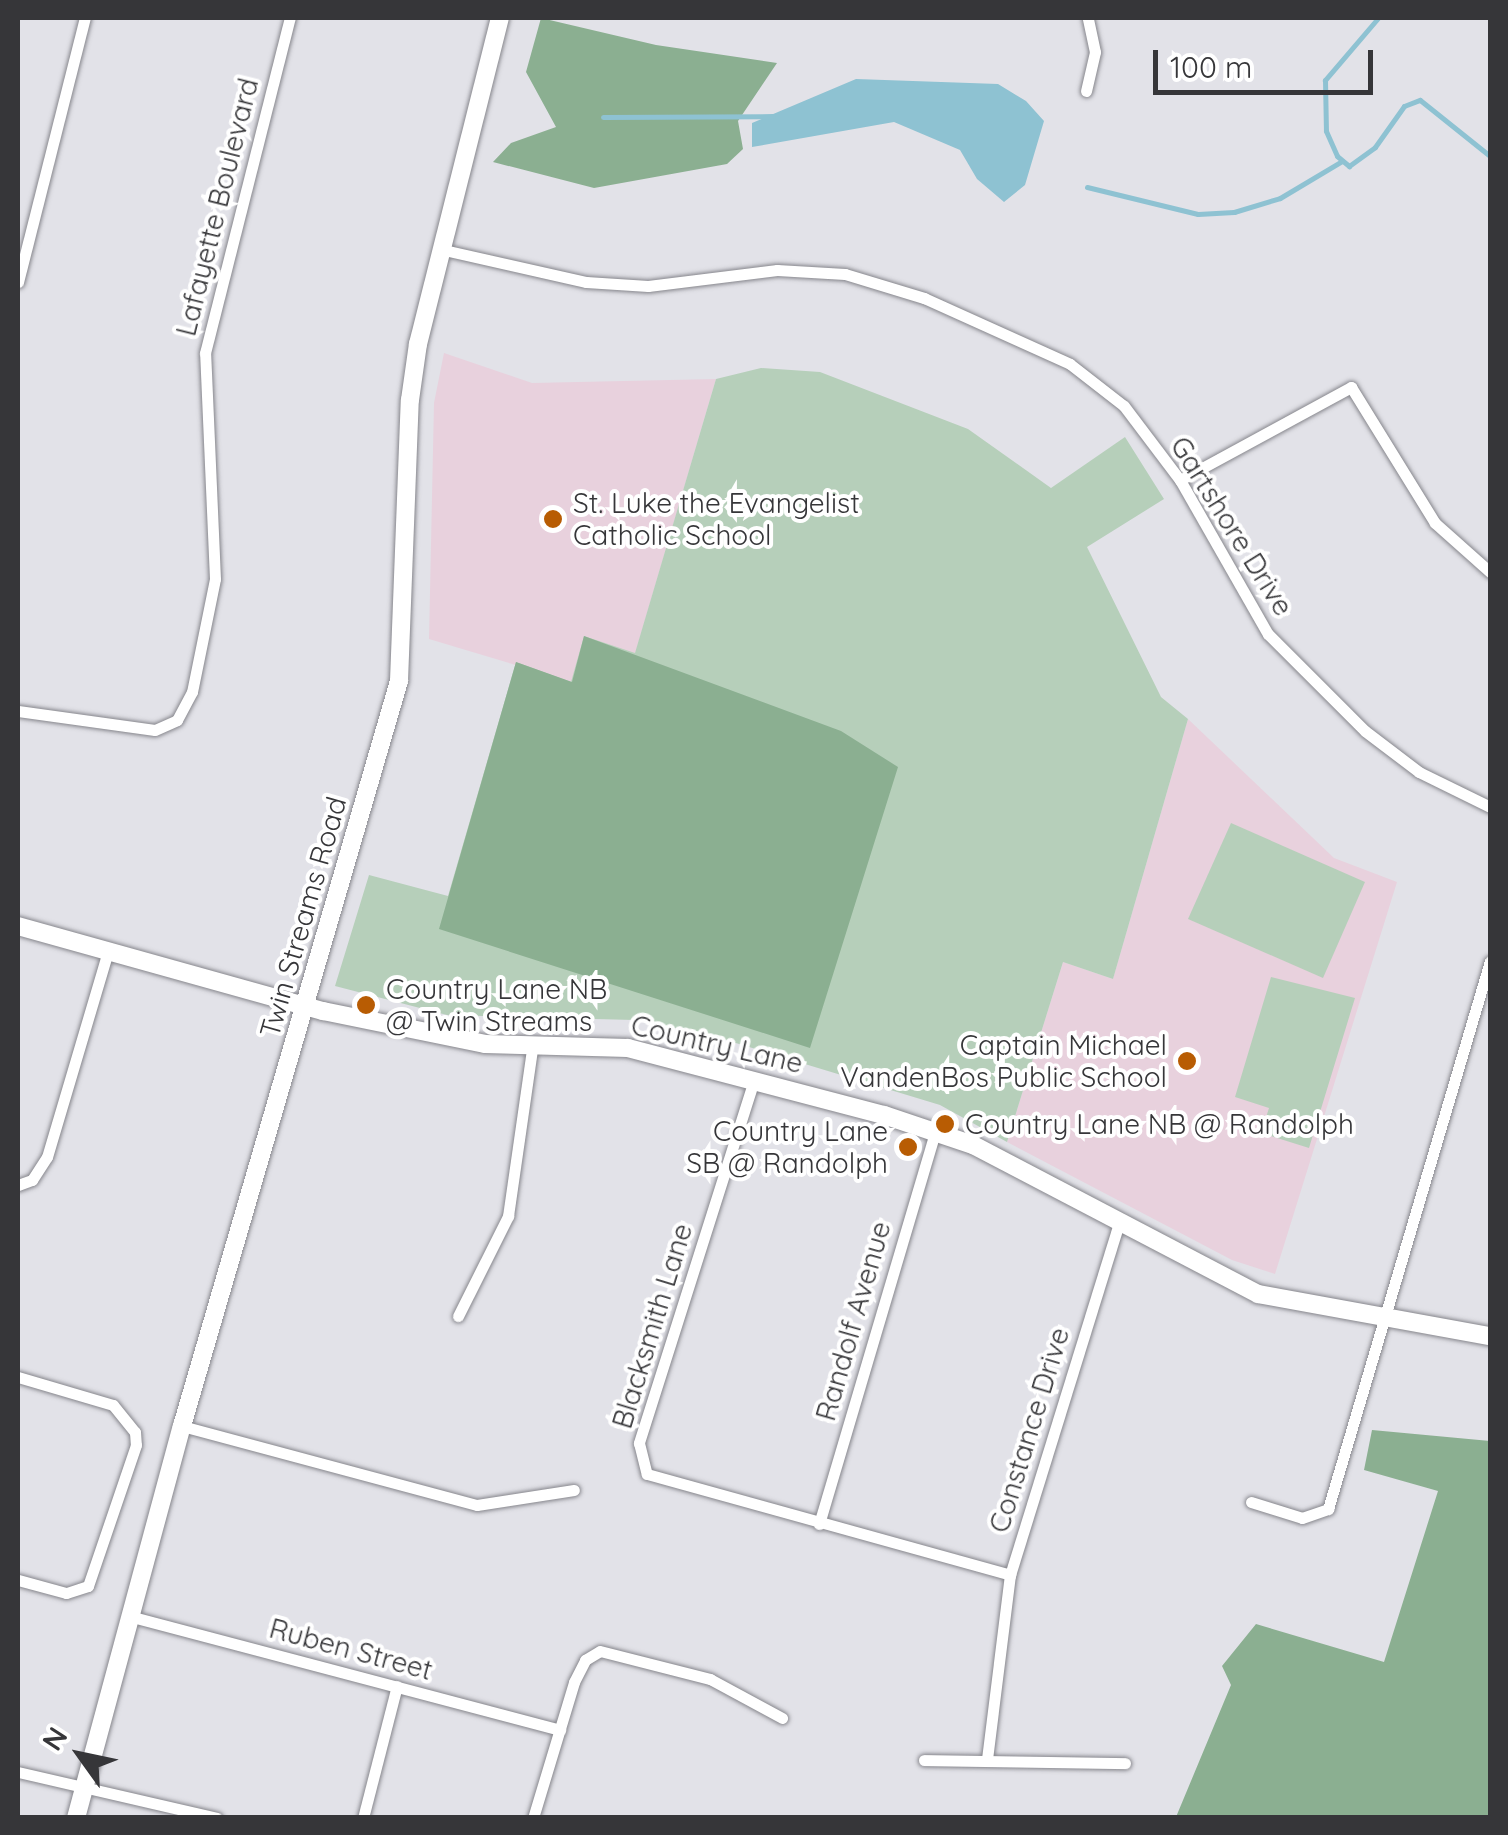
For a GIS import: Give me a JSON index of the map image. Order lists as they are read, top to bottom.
{
  "streets": {
    "street": [
      "Lafayette Boulevard",
      "Gartshore Drive",
      "Twin Streams Road",
      "Country Lane",
      "Randolf Avenue",
      "Blacksmith Lane",
      "Constance Drive",
      "Ruben Street"
    ]
  },
  "crossings": [
    ["Gartshore Drive", "Twin Streams Road"],
    ["Twin Streams Road", "Country Lane"],
    ["Twin Streams Road", "Ruben Street"],
    ["Country Lane", "Randolf Avenue"],
    ["Country Lane", "Blacksmith Lane"],
    ["Country Lane", "Constance Drive"],
    ["Randolf Avenue", "Blacksmith Lane"],
    ["Randolf Avenue", "Constance Drive"],
    ["Blacksmith Lane", "Constance Drive"]
  ],
  "places": [
    "St. Luke the Evangelist Catholic School",
    "Country Lane NB @ Twin Streams",
    "Captain Michael VandenBos Public School",
    "Country Lane NB @ Randolph",
    "Country Lane SB @ Randolph"
  ],
  "scale_bar": "100 m",
  "north": "top left"
}
